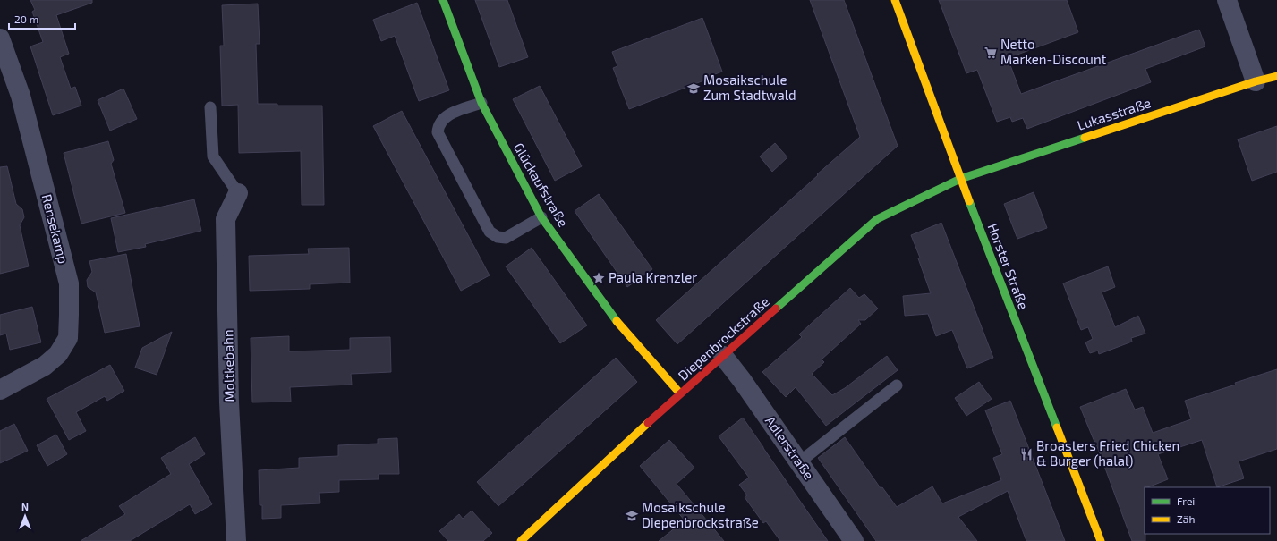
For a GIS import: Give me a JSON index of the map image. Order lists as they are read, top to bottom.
{
  "streets": {
    "street": [
      "Lukasstraße",
      "Glückaufstraße",
      "Rensekamp",
      "Horster Straße",
      "Diepenbrockstraße",
      "Moltkebahn",
      "Adlerstraße"
    ]
  },
  "crossings": [
    ["Lukasstraße", "Horster Straße"],
    ["Lukasstraße", "Diepenbrockstraße"],
    ["Glückaufstraße", "Diepenbrockstraße"],
    ["Horster Straße", "Diepenbrockstraße"],
    ["Diepenbrockstraße", "Adlerstraße"]
  ],
  "places": {
    "supermarket": ["Netto Marken-Discount"],
    "school or university": ["Mosaikschule Zum Stadtwald", "Mosaikschule Diepenbrockstraße"],
    "place": ["Paula Krenzler"],
    "restaurant": ["Broasters Fried Chicken & Burger (halal)"]
  },
  "legend": ["Frei", "Zäh"],
  "scale_bar": "20 m",
  "north": "top"
}
